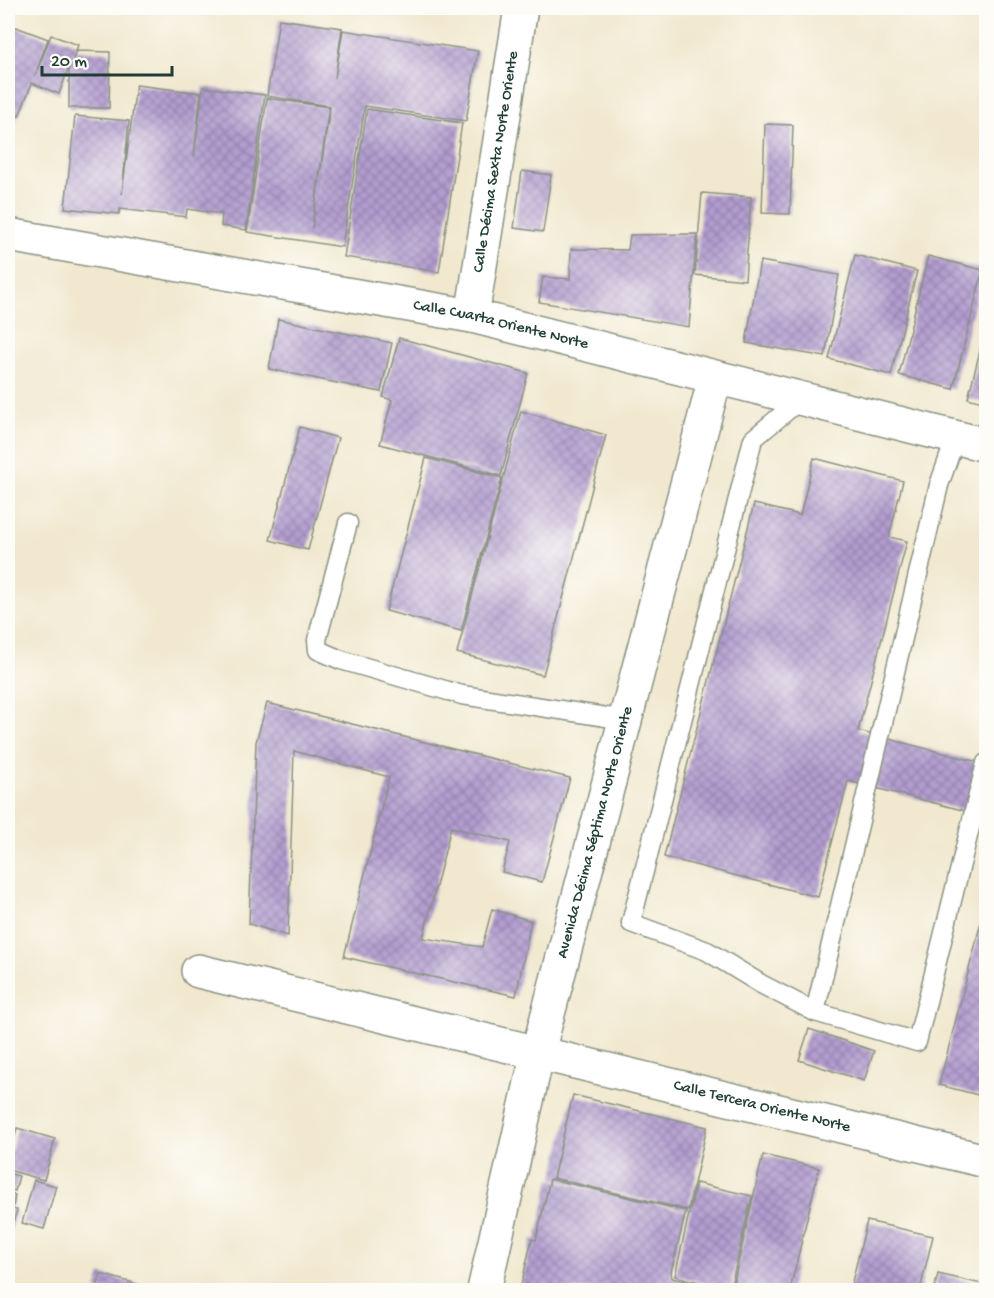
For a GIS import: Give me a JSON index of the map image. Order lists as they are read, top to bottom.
{
  "streets": {
    "street": [
      "Calle Décima Sexta Norte Oriente",
      "Calle Cuarta Oriente Norte",
      "Avenida Décima Séptima Norte Oriente",
      "Calle Tercera Oriente Norte"
    ]
  },
  "crossings": [
    ["Calle Décima Sexta Norte Oriente", "Calle Cuarta Oriente Norte"],
    ["Calle Cuarta Oriente Norte", "Avenida Décima Séptima Norte Oriente"],
    ["Avenida Décima Séptima Norte Oriente", "Calle Tercera Oriente Norte"]
  ],
  "scale_bar": "20 m"
}
